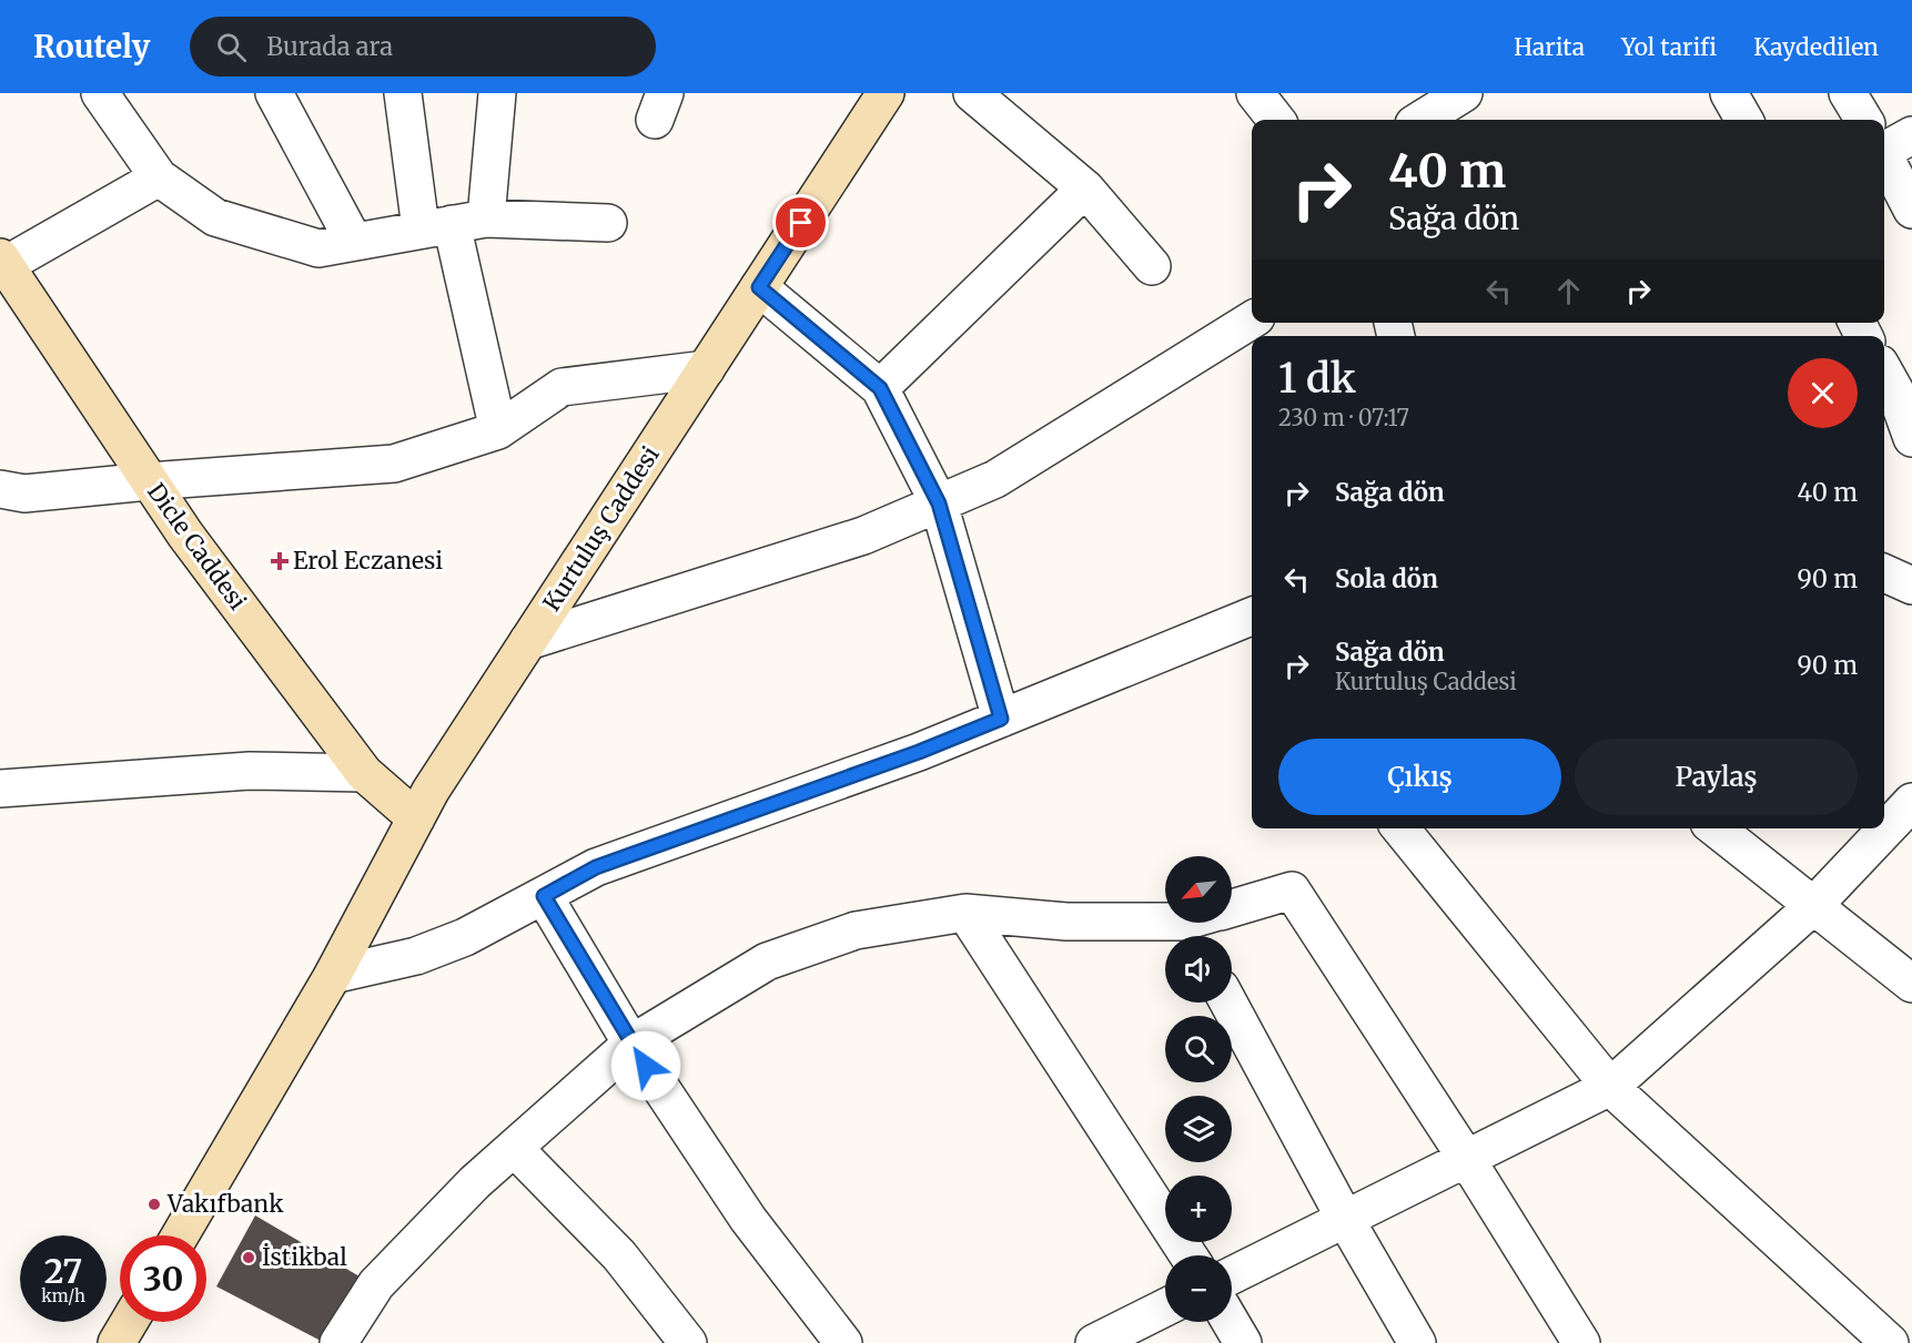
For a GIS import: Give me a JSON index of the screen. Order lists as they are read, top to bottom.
{
  "streets": {
    "main road": ["Kurtuluş Caddesi", "Dicle Caddesi"]
  },
  "crossings": [
    ["Kurtuluş Caddesi", "Dicle Caddesi"]
  ],
  "places": {
    "health": ["Erol Eczanesi"],
    "other": ["Vakıfbank", "İstikbal"]
  },
  "north": "bottom left",
  "page": {
    "header": "Routely",
    "search": "Burada ara",
    "nav": ["Harita", "Yol tarifi", "Kaydedilen"],
    "turn": ["40 m", "Sağa dön"],
    "heading": ["1 dk", "230 m · 07:17"],
    "list": [
      {
        "name": "Sağa dön",
        "value": "40 m"
      },
      {
        "name": "Sola dön",
        "value": "90 m"
      },
      {
        "name": "Sağa dön",
        "note": "Kurtuluş Caddesi",
        "value": "90 m"
      }
    ],
    "buttons": ["Çıkış", "Paylaş"],
    "map_buttons": ["+", "−"],
    "speed": "27 km/h",
    "limit": "30"
  }
}
